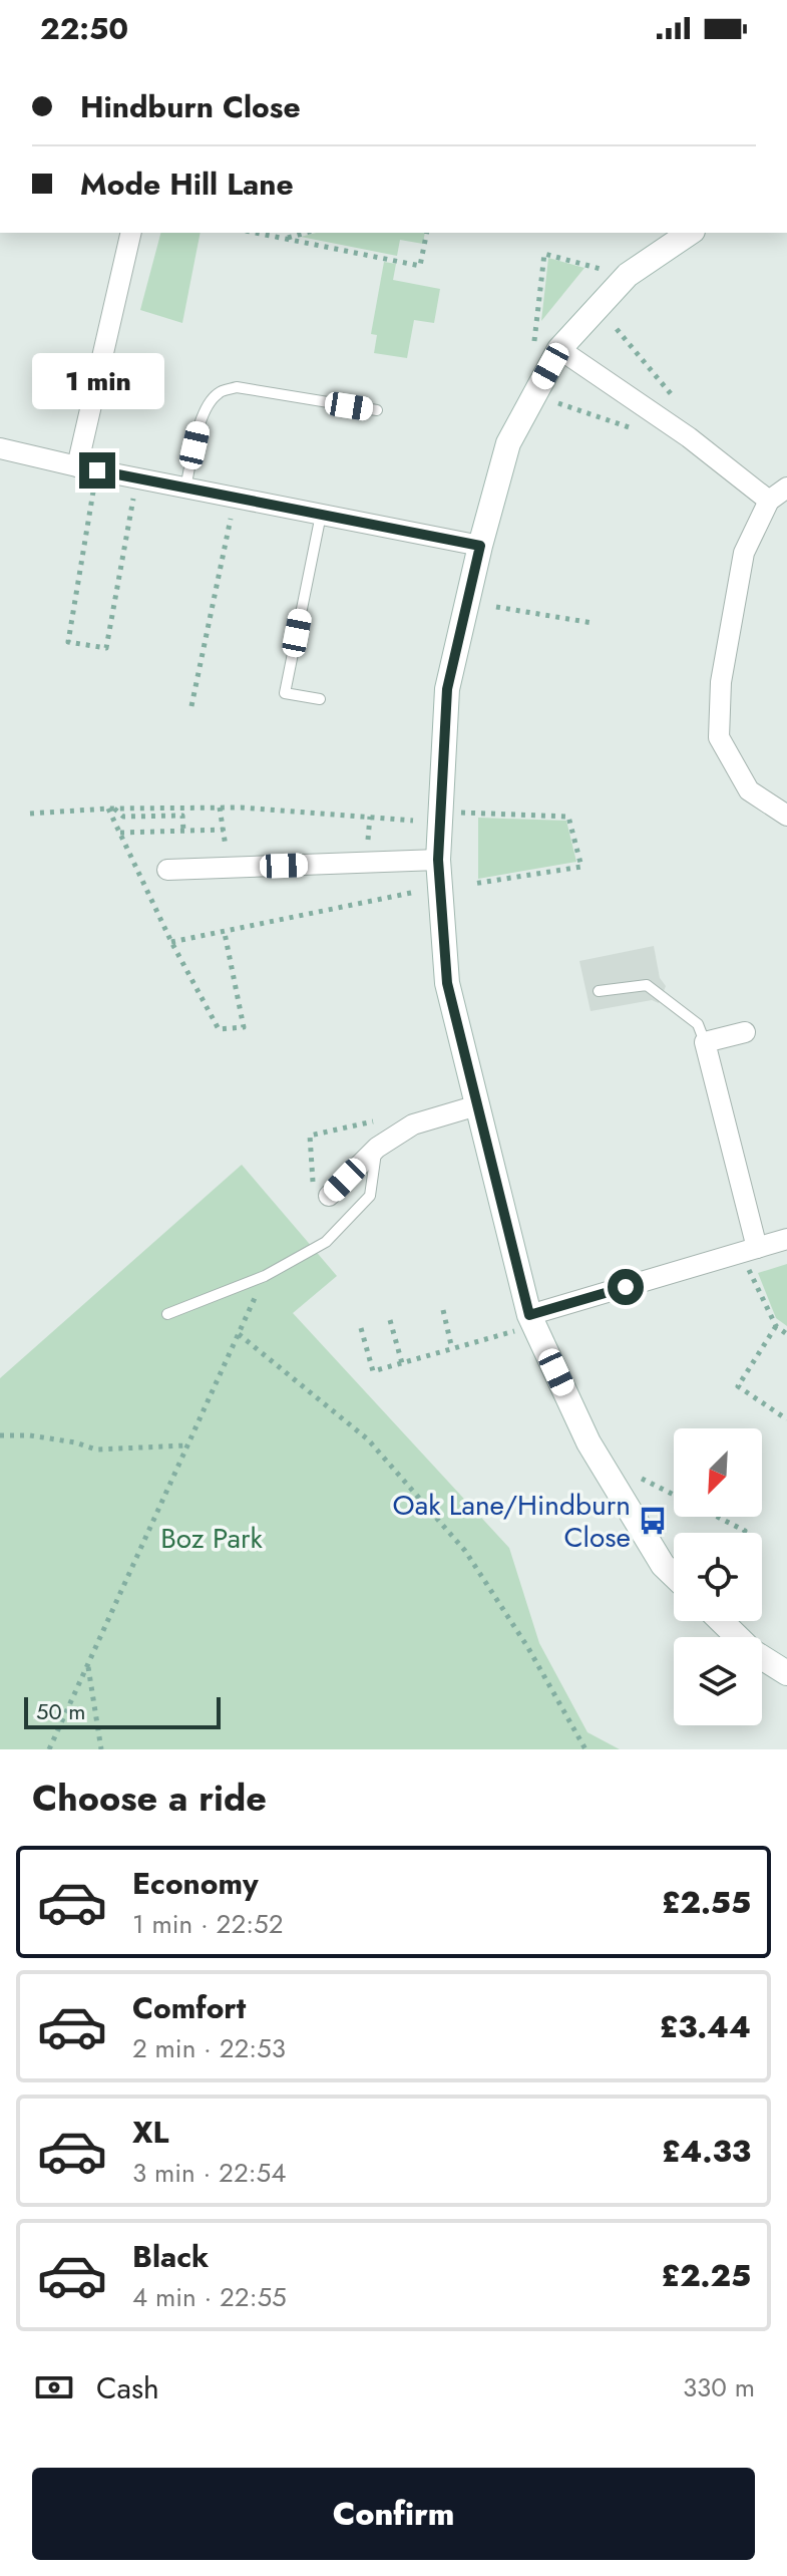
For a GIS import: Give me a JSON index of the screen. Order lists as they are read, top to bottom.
{
  "parks": ["Boz Park"],
  "places": {
    "bus stop": ["Oak Lane/Hindburn Close"]
  },
  "scale_bar": "50 m",
  "north": "bottom left",
  "page": {
    "status": "22:50",
    "banner": ["Hindburn Close", "Mode Hill Lane"],
    "bubble": "1 min",
    "scale": "50 m",
    "heading": "Choose a ride",
    "list": [
      {
        "name": "Economy",
        "note": "1 min · 22:52",
        "value": "£2.55"
      },
      {
        "name": "Comfort",
        "note": "2 min · 22:53",
        "value": "£3.44"
      },
      {
        "name": "XL",
        "note": "3 min · 22:54",
        "value": "£4.33"
      },
      {
        "name": "Black",
        "note": "4 min · 22:55",
        "value": "£2.25"
      }
    ],
    "pay": ["Cash", "330 m"],
    "buttons": "Confirm"
  }
}
